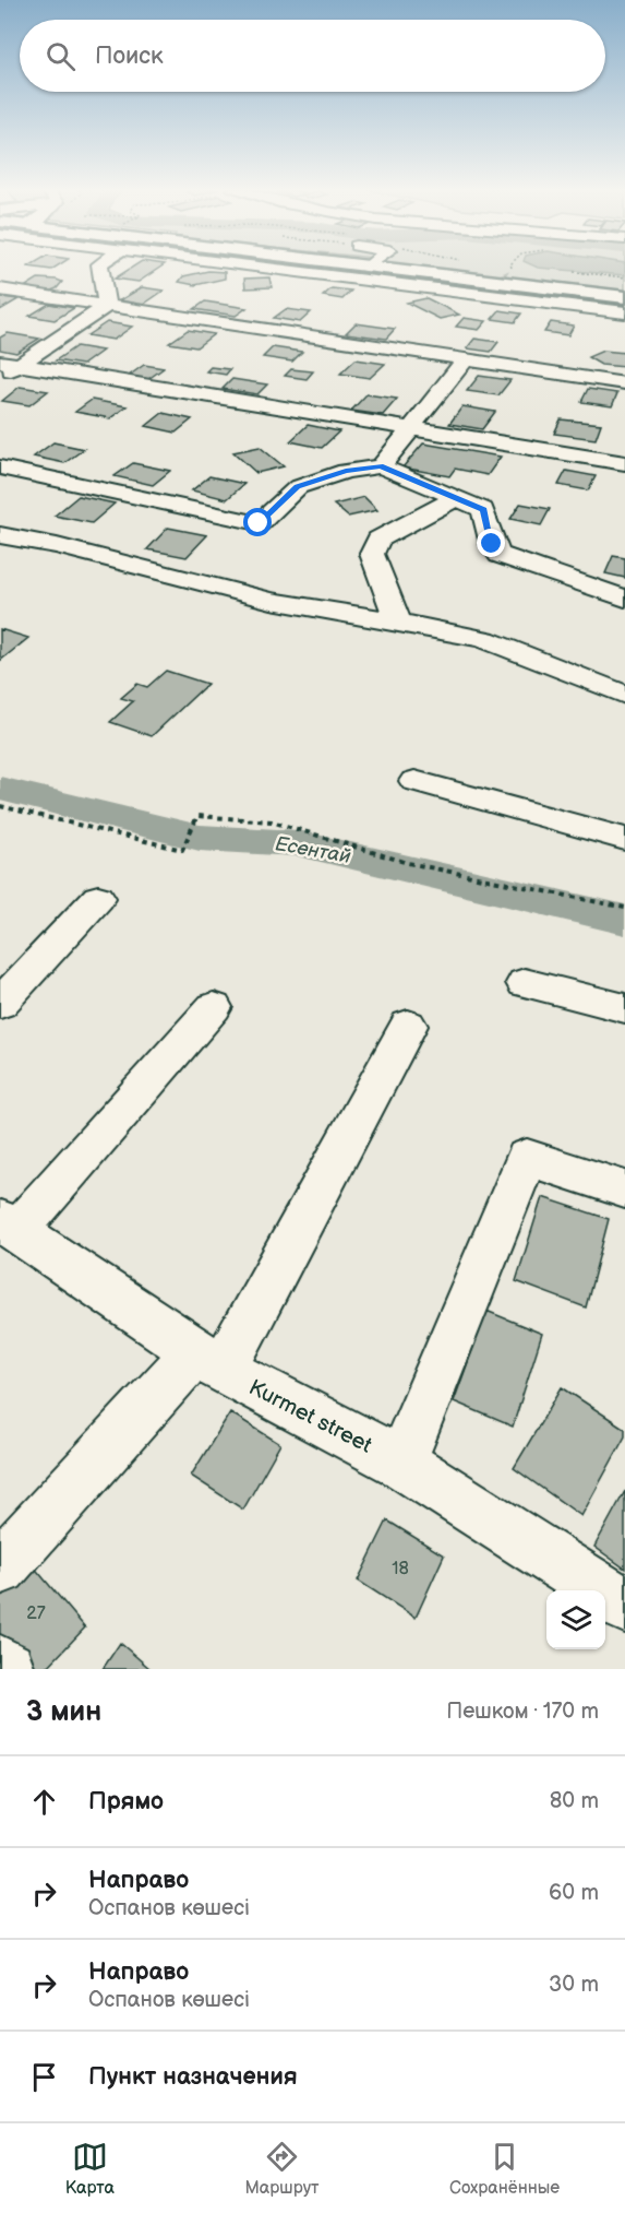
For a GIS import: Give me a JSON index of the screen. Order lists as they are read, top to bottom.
{
  "streets": {
    "street": ["Kurmet street"]
  },
  "water": ["Есентай"],
  "house_numbers": ["18", "27"],
  "page": {
    "search": "Поиск",
    "heading": ["3 мин", "Пешком · 170 m"],
    "list": [
      ["Прямо", "80 m"],
      ["Направо", "Оспанов көшесі", "60 m"],
      ["Направо", "Оспанов көшесі", "30 m"],
      "Пункт назначения"
    ],
    "nav": ["Карта", "Маршрут", "Сохранённые"]
  }
}
